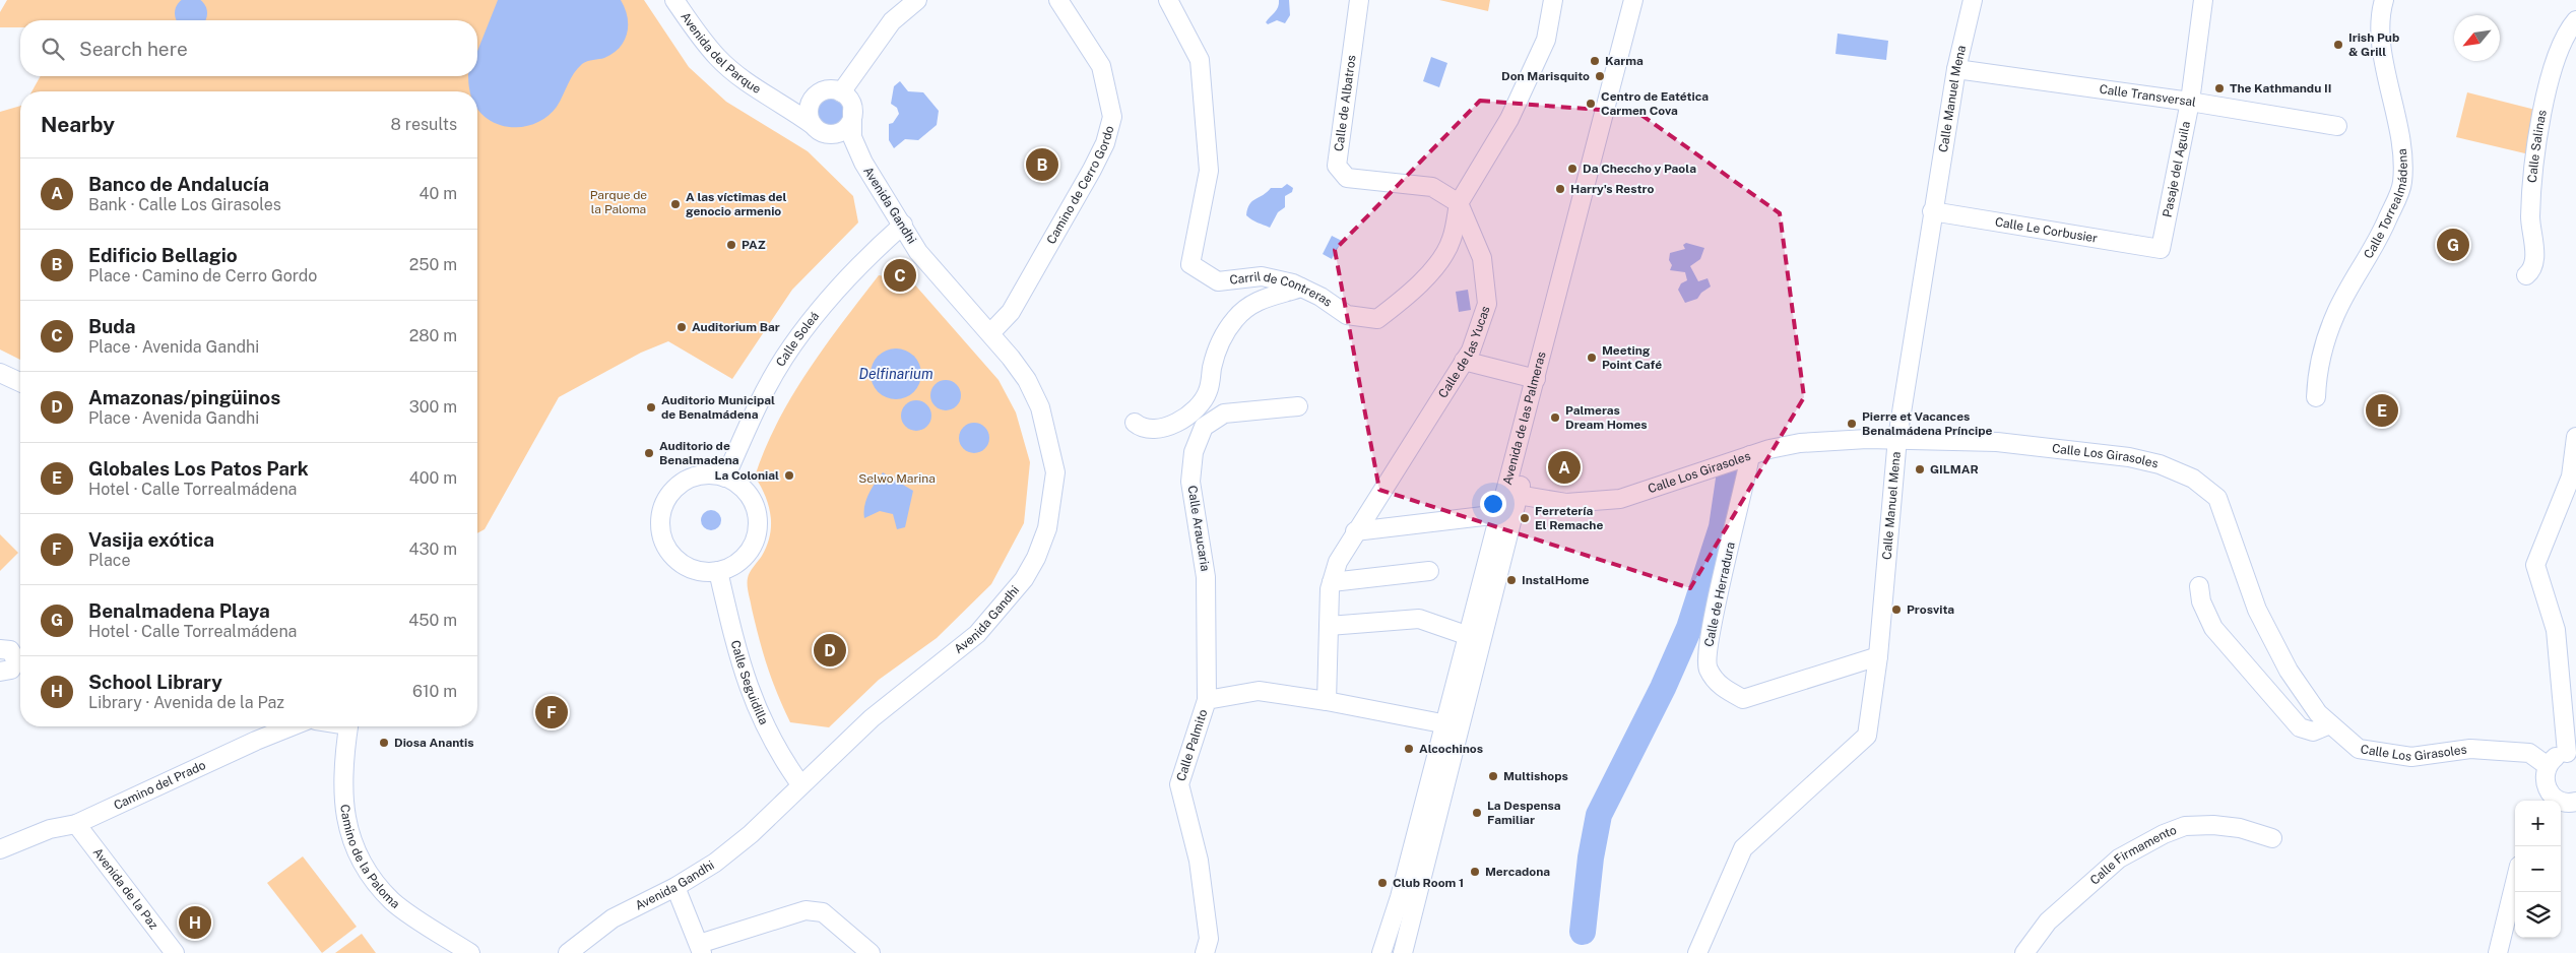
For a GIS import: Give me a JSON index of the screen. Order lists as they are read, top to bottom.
{
  "streets": {
    "street": [
      "Avenida del Parque",
      "Calle Transversal",
      "Calle Manuel Mena",
      "Calle de Albatros",
      "Calle Salinas",
      "Pasaje del Aguila",
      "Camino de Cerro Gordo",
      "Calle Torrealmádena",
      "Avenida Gandhi",
      "Calle Le Corbusier",
      "Carril de Contreras",
      "Calle Soleá",
      "Calle de las Yucas",
      "Avenida de las Palmeras",
      "Calle Los Girasoles",
      "Calle Araucaria",
      "Calle de Herradura",
      "Calle Seguidilla",
      "Calle Palmito",
      "Camino del Prado",
      "Camino de la Paloma",
      "Calle Firmamento",
      "Avenida de la Paz"
    ]
  },
  "crossings": [
    ["Avenida del Parque", "Avenida Gandhi"],
    ["Calle Transversal", "Calle Manuel Mena"],
    ["Calle Transversal", "Pasaje del Aguila"],
    ["Calle Manuel Mena", "Calle Le Corbusier"],
    ["Calle Manuel Mena", "Calle Los Girasoles"],
    ["Calle Manuel Mena", "Calle de Herradura"],
    ["Calle de Albatros", "Carril de Contreras"],
    ["Calle de Albatros", "Calle de las Yucas"],
    ["Pasaje del Aguila", "Calle Le Corbusier"],
    ["Camino de Cerro Gordo", "Avenida Gandhi"],
    ["Avenida Gandhi", "Calle Soleá"],
    ["Avenida Gandhi", "Calle Seguidilla"],
    ["Carril de Contreras", "Calle de las Yucas"],
    ["Calle Soleá", "Calle Seguidilla"],
    ["Calle de las Yucas", "Calle Palmito"],
    ["Avenida de las Palmeras", "Calle Los Girasoles"],
    ["Avenida de las Palmeras", "Calle Palmito"],
    ["Calle Los Girasoles", "Calle de Herradura"],
    ["Calle Araucaria", "Calle Palmito"],
    ["Camino del Prado", "Avenida de la Paz"]
  ],
  "water": ["Delfinarium"],
  "parks": ["Parque de la Paloma", "Selwo Marina"],
  "places": [
    "Irish Pub & Grill",
    "Karma",
    "Don Marisquito",
    "The Kathmandu II",
    "Centro de Eatética Carmen Cova",
    "Da Checcho y Paola",
    "Harry's Restro",
    "A las víctimas del genocio armenio",
    "PAZ",
    "Auditorium Bar",
    "Meeting Point Café",
    "Auditorio Municipal de Benalmádena",
    "Palmeras Dream Homes",
    "Pierre et Vacances Benalmádena Príncipe",
    "Auditorio de Benalmadena",
    "GILMAR",
    "La Colonial",
    "Ferretería El Remache",
    "InstalHome",
    "Prosvita",
    "Diosa Anantis",
    "Alcochinos",
    "Multishops",
    "La Despensa Familiar",
    "Mercadona",
    "Club Room 1"
  ],
  "north": "bottom left",
  "page": {
    "search": "Search here",
    "heading": ["Nearby", "8 results"],
    "pins": [
      "B",
      "G",
      "C",
      "E",
      "A",
      "D",
      "F",
      "H"
    ],
    "list": [
      {
        "mark": "A",
        "name": "Banco de Andalucía",
        "note": "Bank · Calle Los Girasoles",
        "value": "40 m"
      },
      {
        "mark": "B",
        "name": "Edificio Bellagio",
        "note": "Place · Camino de Cerro Gordo",
        "value": "250 m"
      },
      {
        "mark": "C",
        "name": "Buda",
        "note": "Place · Avenida Gandhi",
        "value": "280 m"
      },
      {
        "mark": "D",
        "name": "Amazonas/pingüinos",
        "note": "Place · Avenida Gandhi",
        "value": "300 m"
      },
      {
        "mark": "E",
        "name": "Globales Los Patos Park",
        "note": "Hotel · Calle Torrealmádena",
        "value": "400 m"
      },
      {
        "mark": "F",
        "name": "Vasija exótica",
        "note": "Place",
        "value": "430 m"
      },
      {
        "mark": "G",
        "name": "Benalmadena Playa",
        "note": "Hotel · Calle Torrealmádena",
        "value": "450 m"
      },
      {
        "mark": "H",
        "name": "School Library",
        "note": "Library · Avenida de la Paz",
        "value": "610 m"
      }
    ],
    "map_buttons": ["+", "−"]
  }
}
